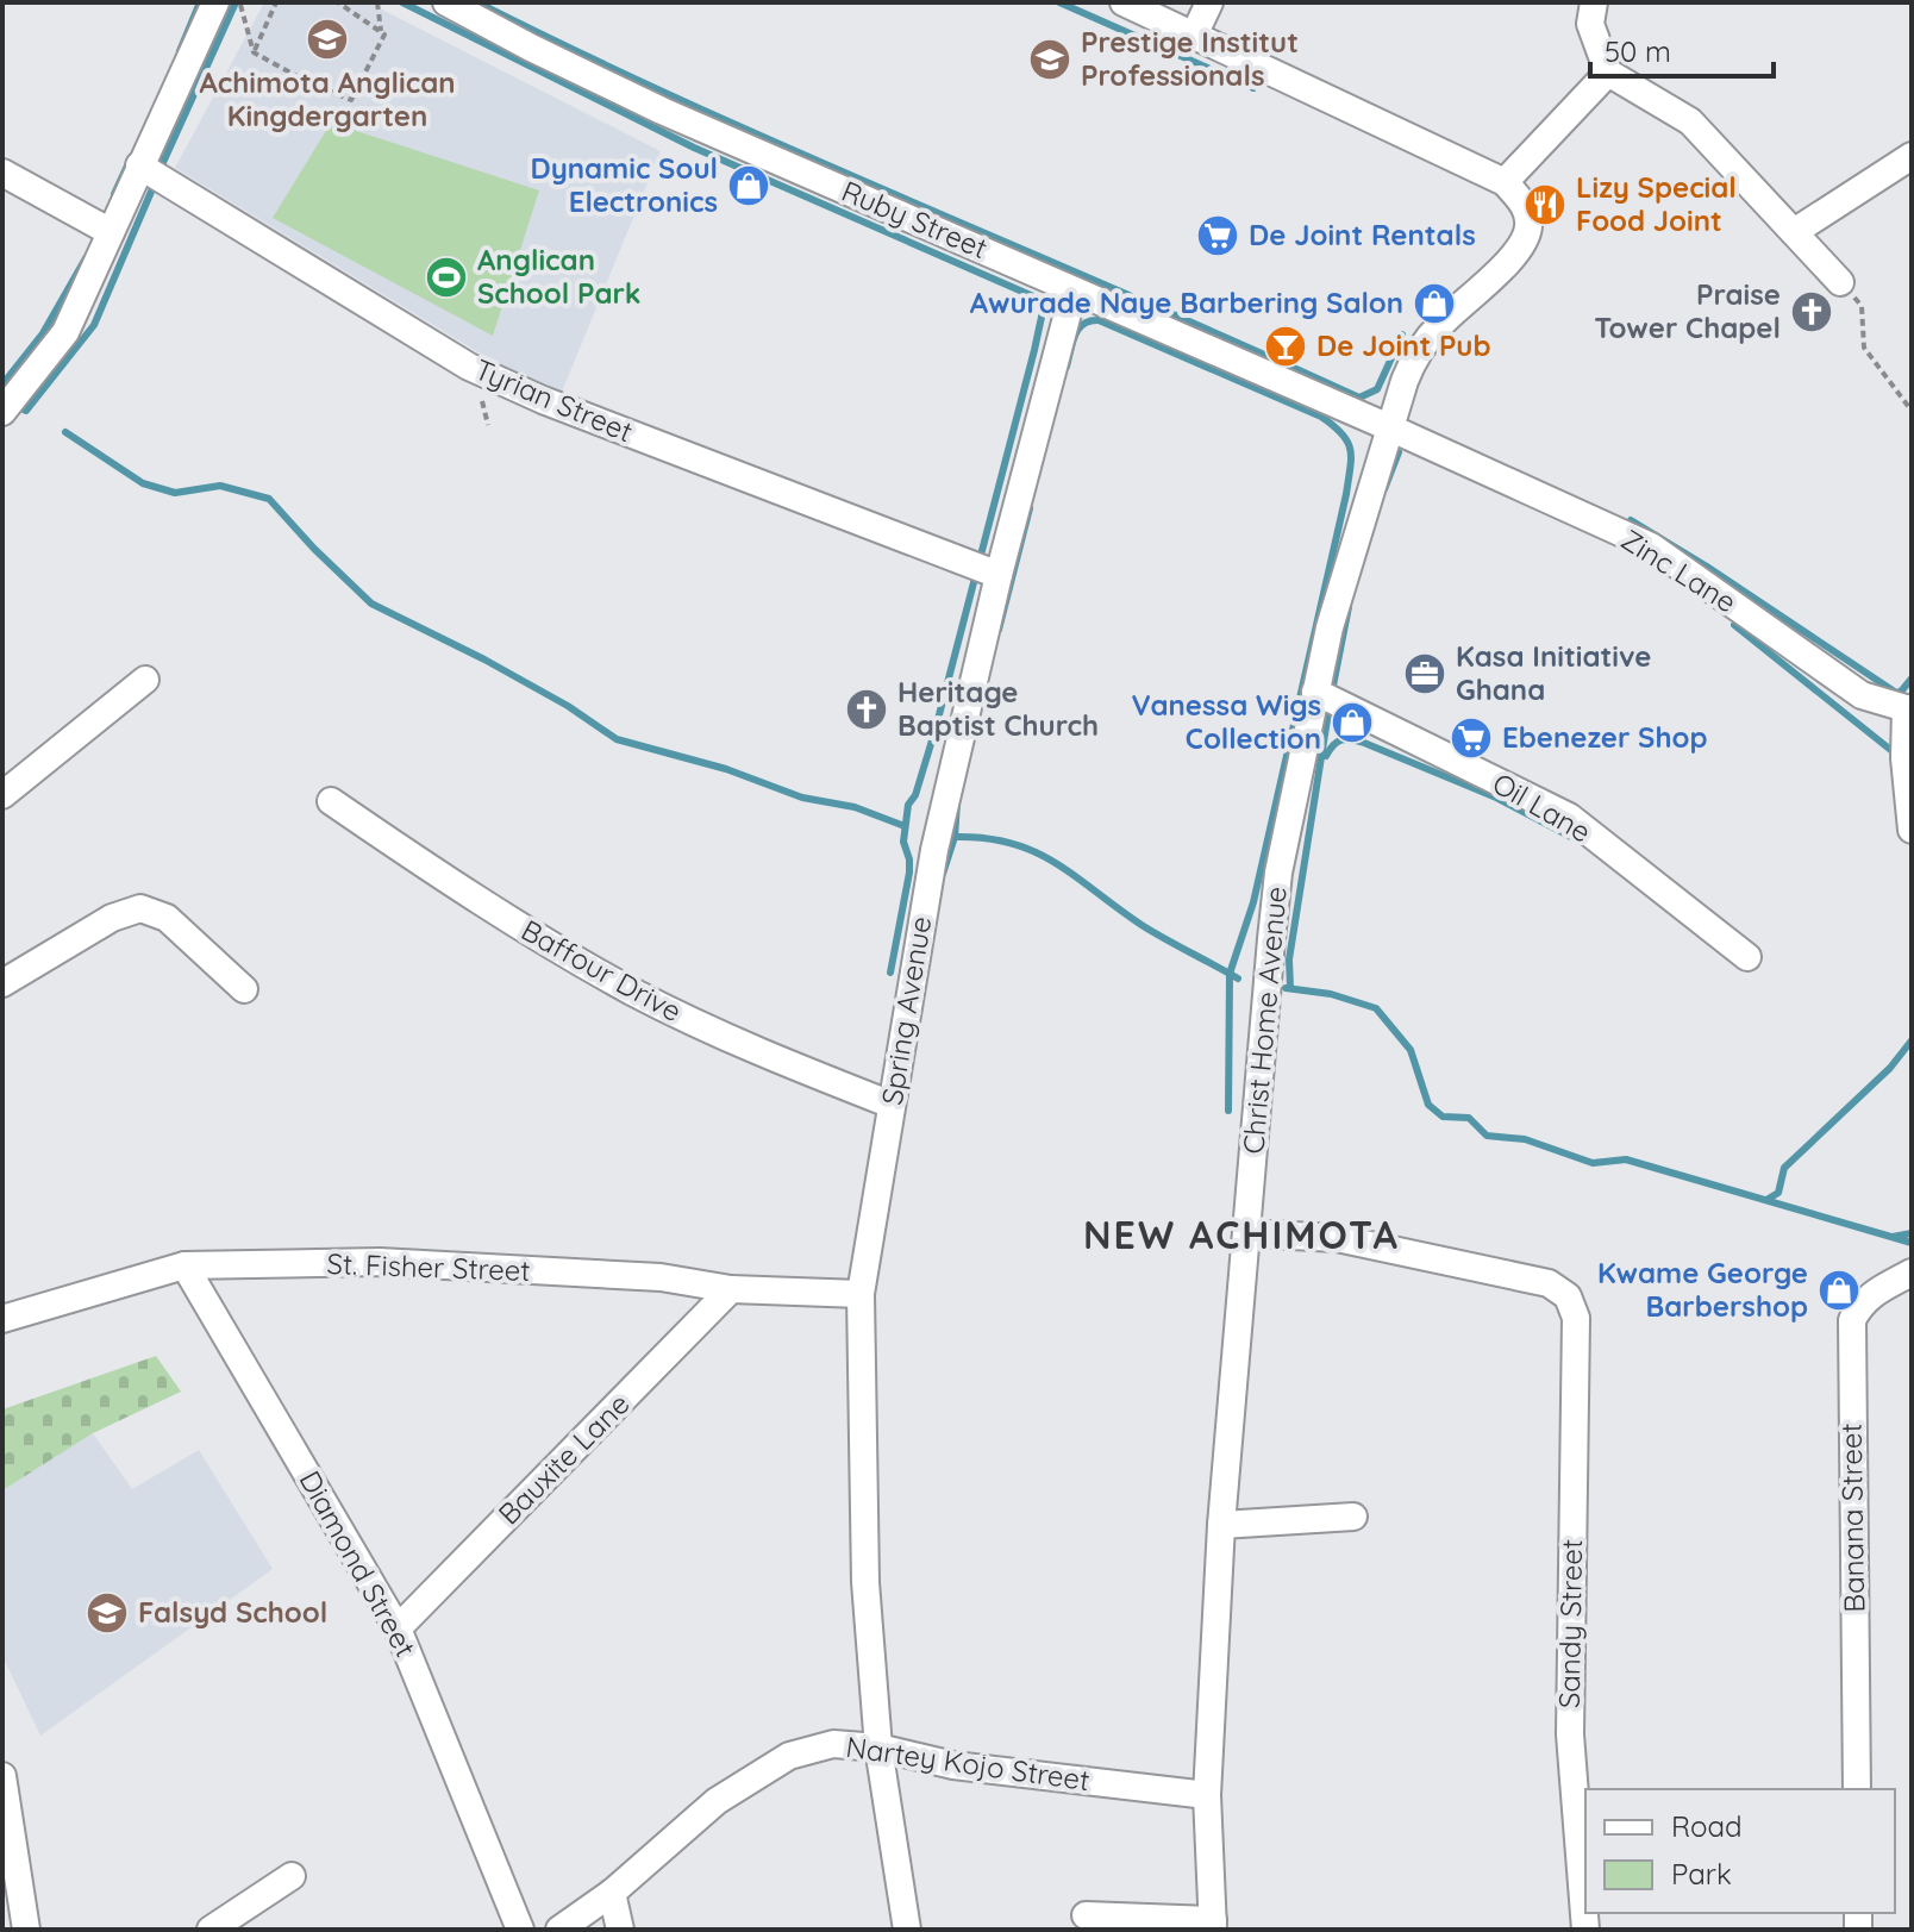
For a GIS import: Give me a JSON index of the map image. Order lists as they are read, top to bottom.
{
  "streets": {
    "street": [
      "Ruby Street",
      "Tyrian Street",
      "Zinc Lane",
      "Oil Lane",
      "Baffour Drive",
      "Spring Avenue",
      "Christ Home Avenue",
      "St. Fisher Street",
      "Bauxite Lane",
      "Banana Street",
      "Diamond Street",
      "Sandy Street",
      "Nartey Kojo Street"
    ]
  },
  "crossings": [
    ["Ruby Street", "Zinc Lane"],
    ["Ruby Street", "Spring Avenue"],
    ["Ruby Street", "Christ Home Avenue"],
    ["Tyrian Street", "Spring Avenue"],
    ["Zinc Lane", "Christ Home Avenue"],
    ["Oil Lane", "Christ Home Avenue"],
    ["Baffour Drive", "Spring Avenue"],
    ["Spring Avenue", "St. Fisher Street"],
    ["Spring Avenue", "Nartey Kojo Street"],
    ["Christ Home Avenue", "Sandy Street"],
    ["Christ Home Avenue", "Nartey Kojo Street"],
    ["St. Fisher Street", "Bauxite Lane"],
    ["St. Fisher Street", "Diamond Street"],
    ["Bauxite Lane", "Diamond Street"]
  ],
  "districts": ["NEW ACHIMOTA"],
  "places": {
    "school or university": ["Achimota Anglican Kingdergarten", "Prestige Institut Professionals", "Falsyd School"],
    "shop": [
      "Dynamic Soul Electronics",
      "Awurade Naye Barbering Salon",
      "Vanessa Wigs Collection",
      "Kwame George Barbershop"
    ],
    "restaurant": ["Lizy Special Food Joint"],
    "supermarket": ["De Joint Rentals", "Ebenezer Shop"],
    "sports": ["Anglican School Park"],
    "church": ["Praise Tower Chapel", "Heritage Baptist Church"],
    "bar": ["De Joint Pub"],
    "office": ["Kasa Initiative Ghana"]
  },
  "legend": ["Road", "Park"],
  "scale_bar": "50 m"
}
